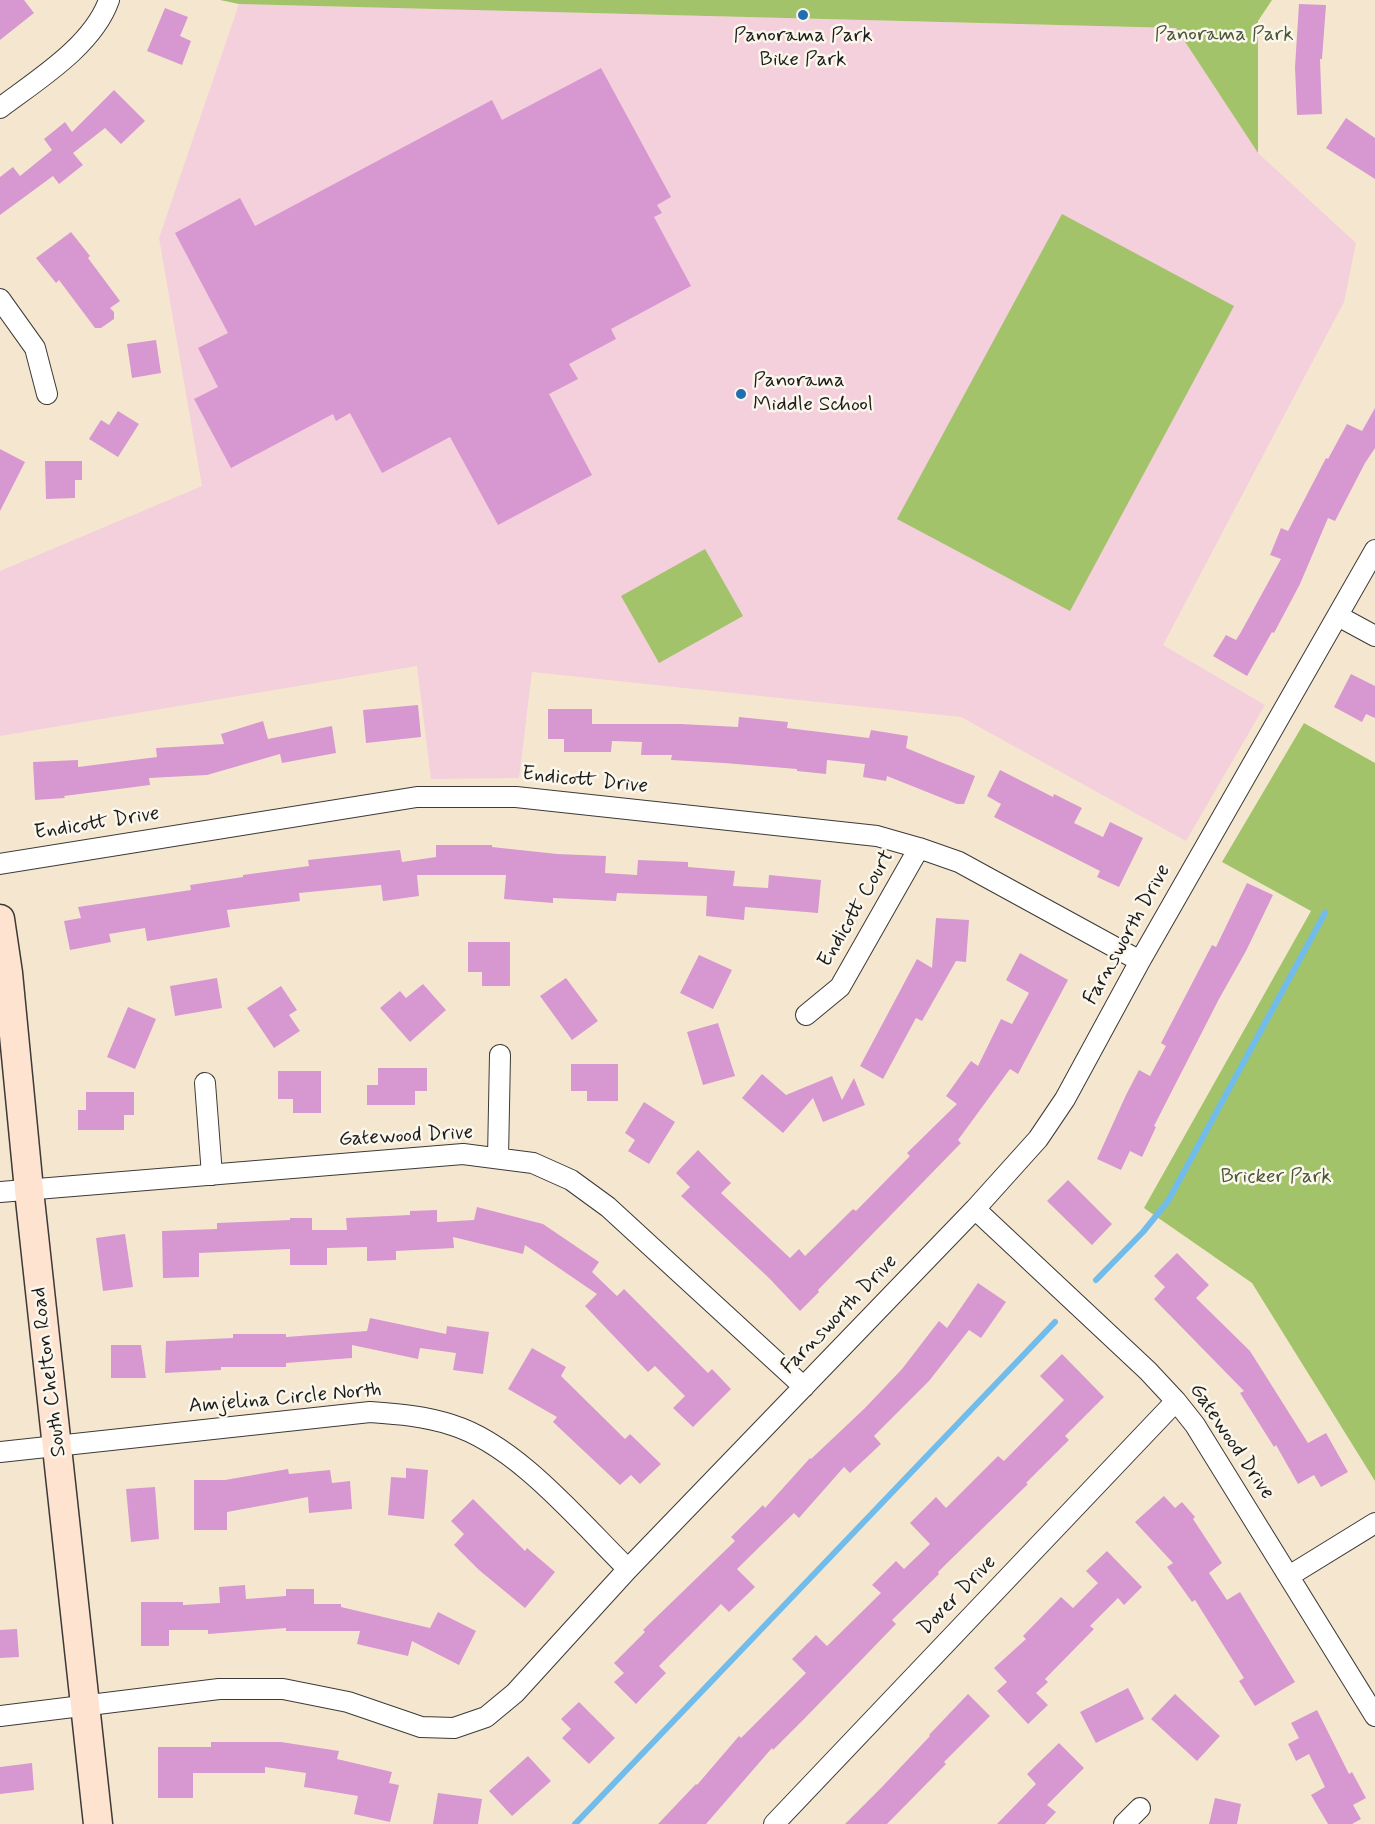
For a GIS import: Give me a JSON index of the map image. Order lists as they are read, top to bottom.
{
  "streets": {
    "main road": ["South Chelton Road"],
    "street": [
      "Endicott Drive",
      "Endicott Court",
      "Farnsworth Drive",
      "Gatewood Drive",
      "Amjelina Circle North",
      "Dover Drive"
    ]
  },
  "crossings": [
    ["Endicott Drive", "Endicott Court"],
    ["Endicott Drive", "Farnsworth Drive"],
    ["Farnsworth Drive", "Gatewood Drive"],
    ["Farnsworth Drive", "South Chelton Road"],
    ["Farnsworth Drive", "Amjelina Circle North"],
    ["Gatewood Drive", "South Chelton Road"],
    ["Gatewood Drive", "Dover Drive"],
    ["South Chelton Road", "Amjelina Circle North"]
  ],
  "parks": ["Panorama Park", "Bricker Park"],
  "places": ["Panorama Park Bike Park", "Panorama Middle School"]
}
